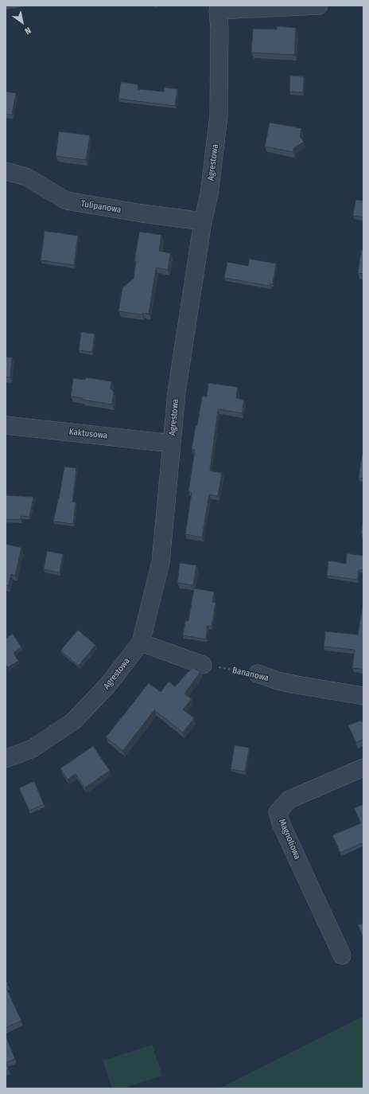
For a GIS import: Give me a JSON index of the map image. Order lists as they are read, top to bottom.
{
  "streets": {
    "street": [
      "Agrestowa",
      "Tulipanowa",
      "Kaktusowa",
      "Bananowa",
      "Magnoliowa"
    ]
  },
  "crossings": [
    ["Agrestowa", "Tulipanowa"],
    ["Agrestowa", "Kaktusowa"]
  ],
  "north": "bottom right"
}
